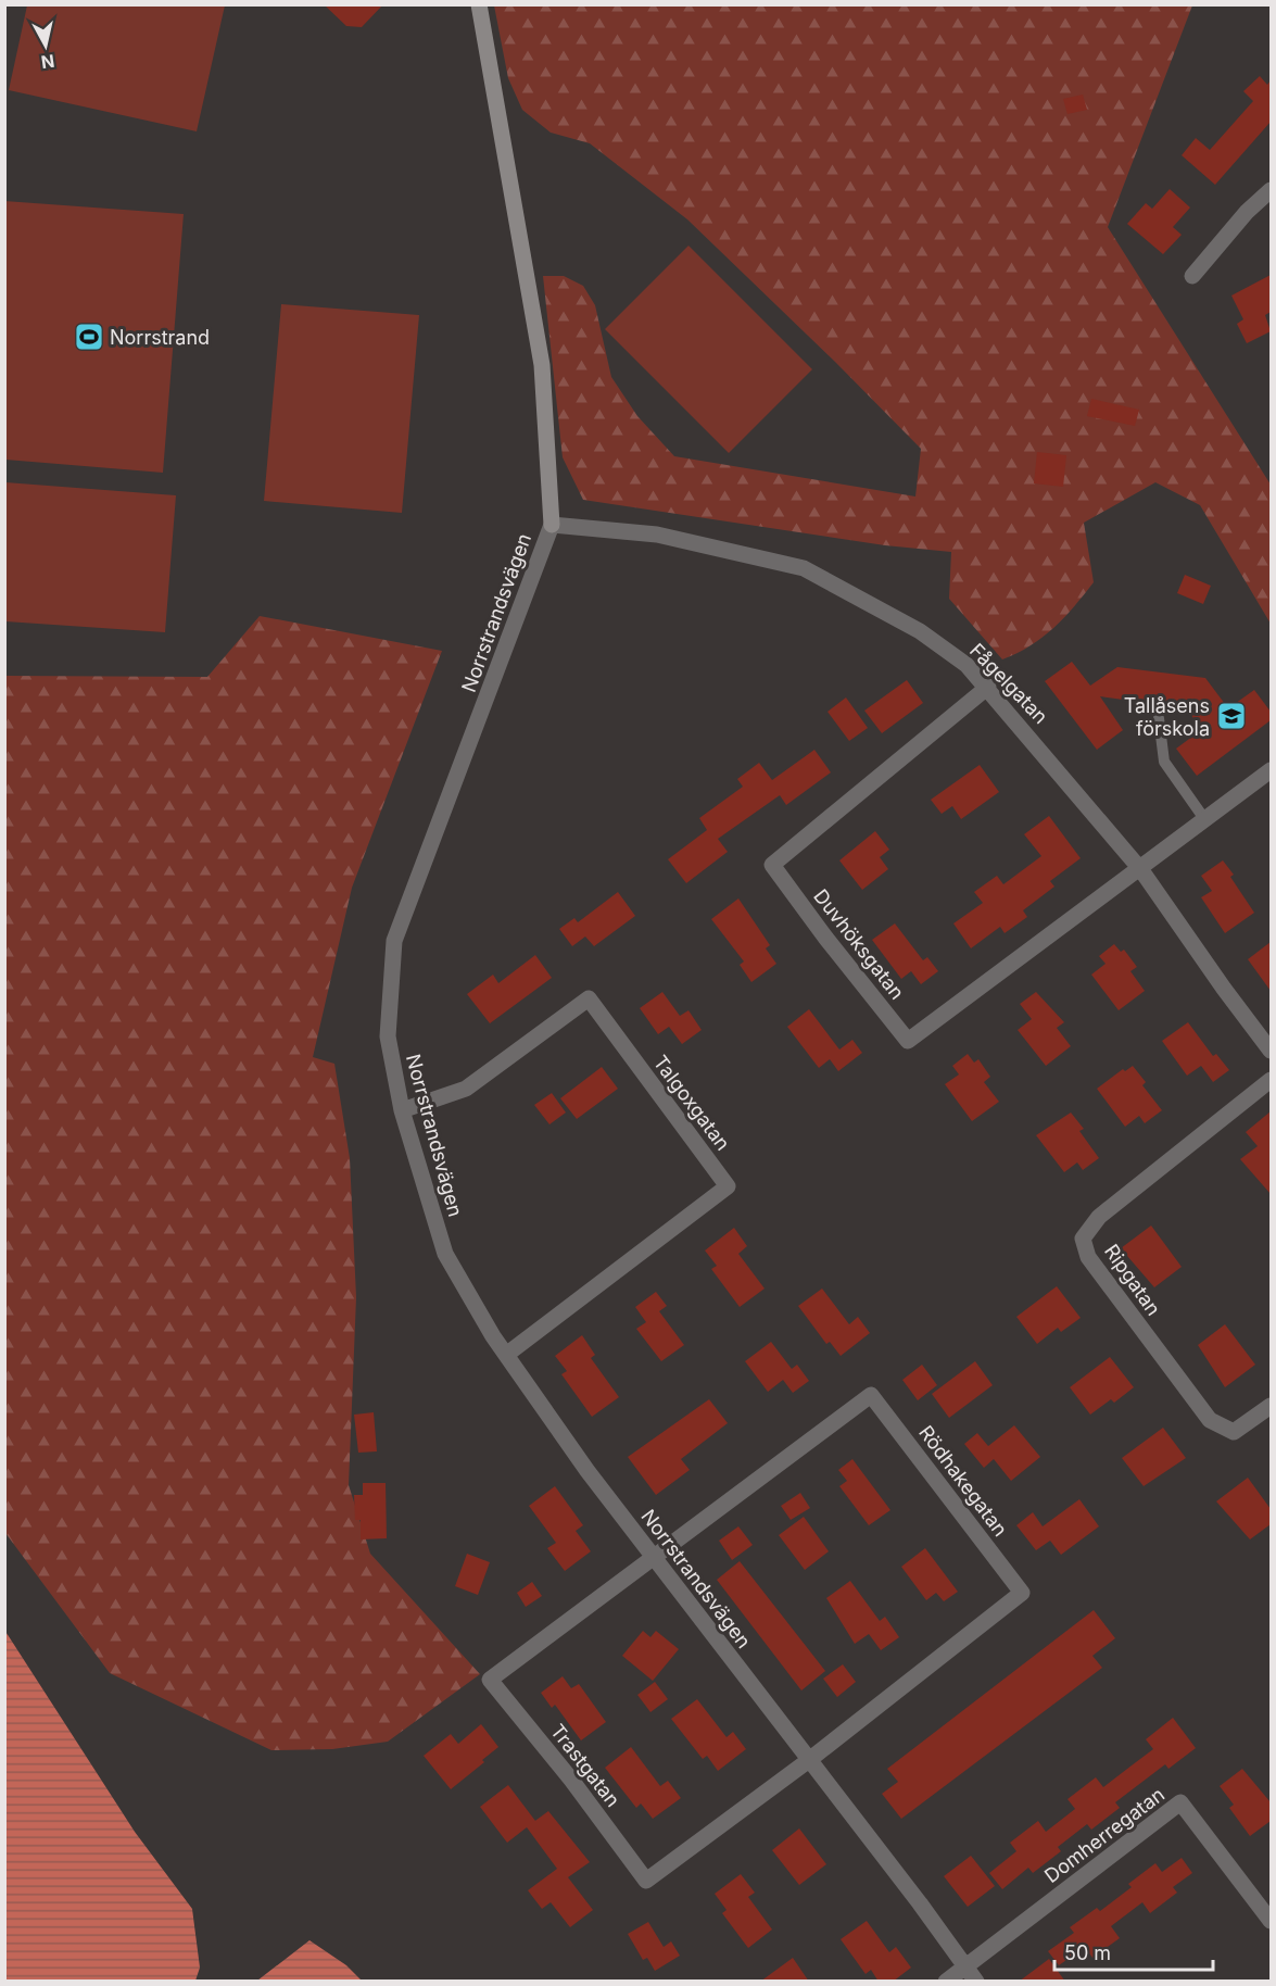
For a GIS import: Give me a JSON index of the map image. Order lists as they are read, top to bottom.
{
  "streets": {
    "street": [
      "Norrstrandsvägen",
      "Fågelgatan",
      "Duvhöksgatan",
      "Talgoxgatan",
      "Ripgatan",
      "Rödhakegatan",
      "Trastgatan",
      "Domherregatan"
    ]
  },
  "crossings": [
    ["Norrstrandsvägen", "Fågelgatan"],
    ["Norrstrandsvägen", "Talgoxgatan"],
    ["Norrstrandsvägen", "Rödhakegatan"],
    ["Norrstrandsvägen", "Trastgatan"],
    ["Norrstrandsvägen", "Domherregatan"],
    ["Fågelgatan", "Duvhöksgatan"],
    ["Rödhakegatan", "Trastgatan"]
  ],
  "places": {
    "sports": ["Norrstrand"],
    "school or university": ["Tallåsens förskola"]
  },
  "scale_bar": "50 m",
  "north": "bottom"
}
